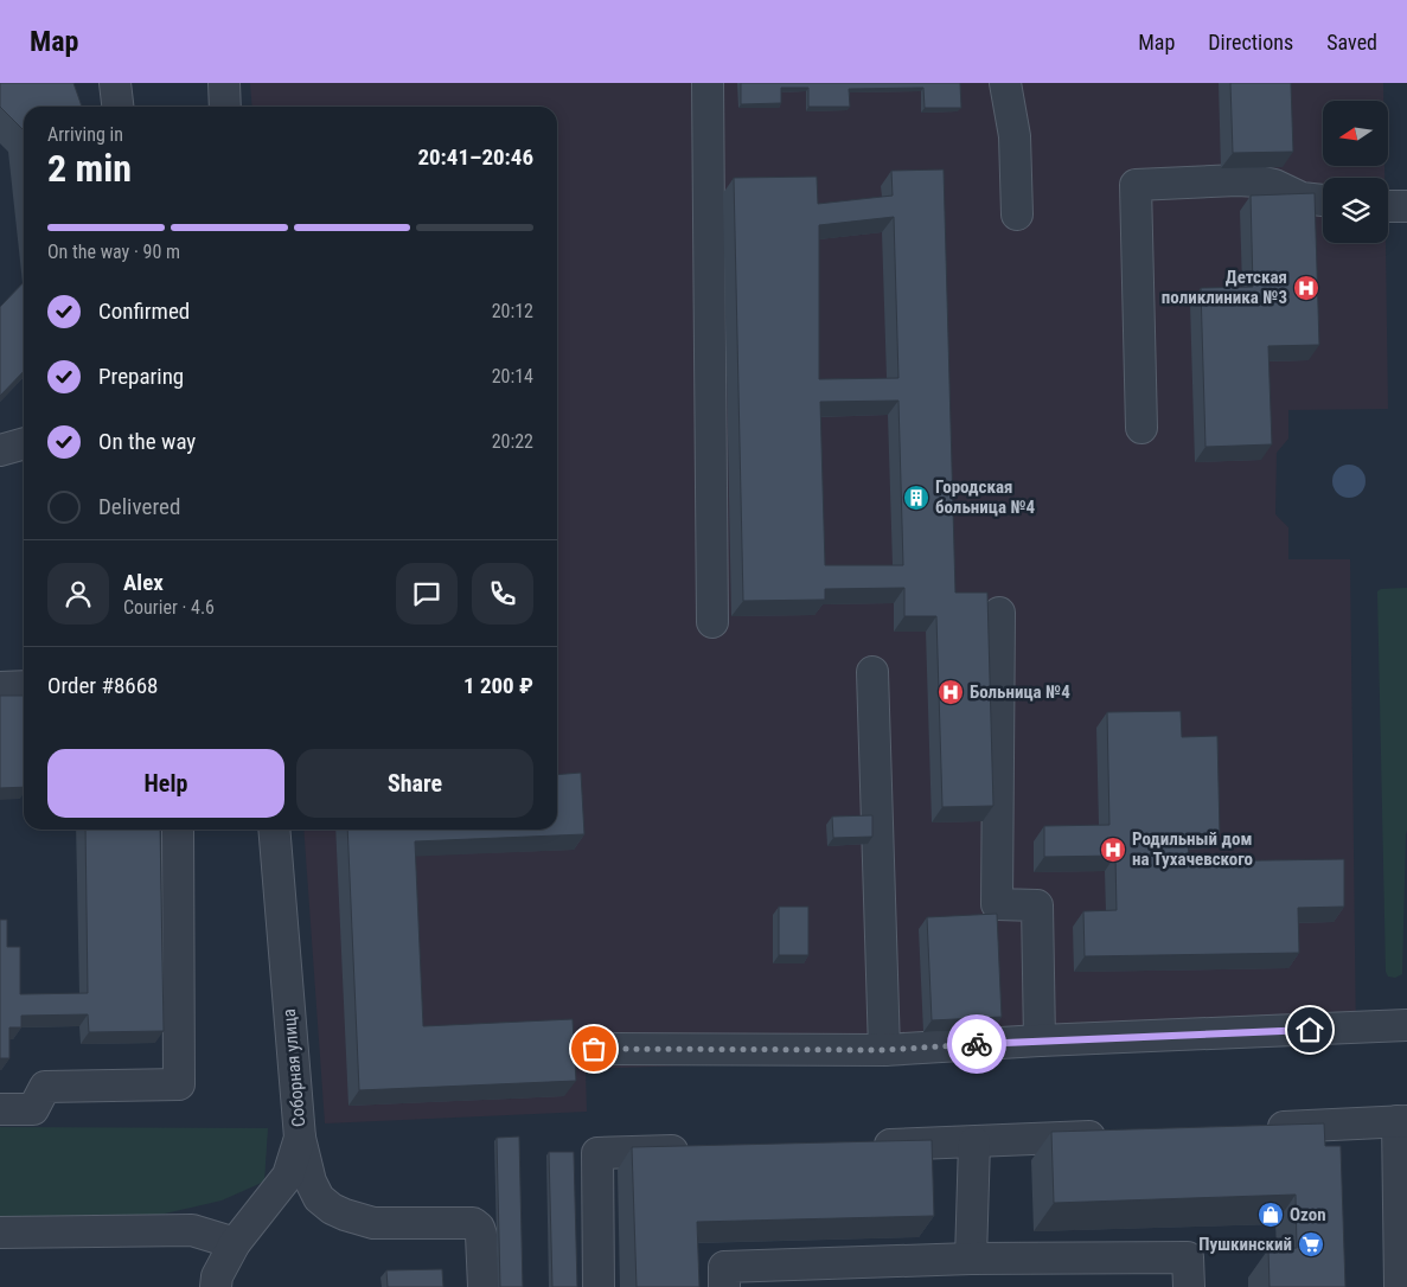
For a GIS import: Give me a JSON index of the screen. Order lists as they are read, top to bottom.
{
  "streets": {
    "street": ["Соборная улица"]
  },
  "places": {
    "hospital": ["Детская поликлиника №3", "Больница №4", "Родильный дом на Тухачевского"],
    "building": ["Городская больница №4"],
    "shop": ["Ozon"],
    "supermarket": ["Пушкинский"]
  },
  "north": "left",
  "page": {
    "header": "Map",
    "nav": ["Map", "Directions", "Saved"],
    "heading": ["2 min", "Arriving in", "20:41–20:46"],
    "panel": [
      "Alex",
      "Courier · 4.6",
      "Order #8668",
      "1 200 ₽"
    ],
    "bar": "On the way · 90 m",
    "list": [
      ["Confirmed", "20:12"],
      ["Preparing", "20:14"],
      ["On the way", "20:22"],
      "Delivered"
    ],
    "buttons": ["Help", "Share"]
  }
}
